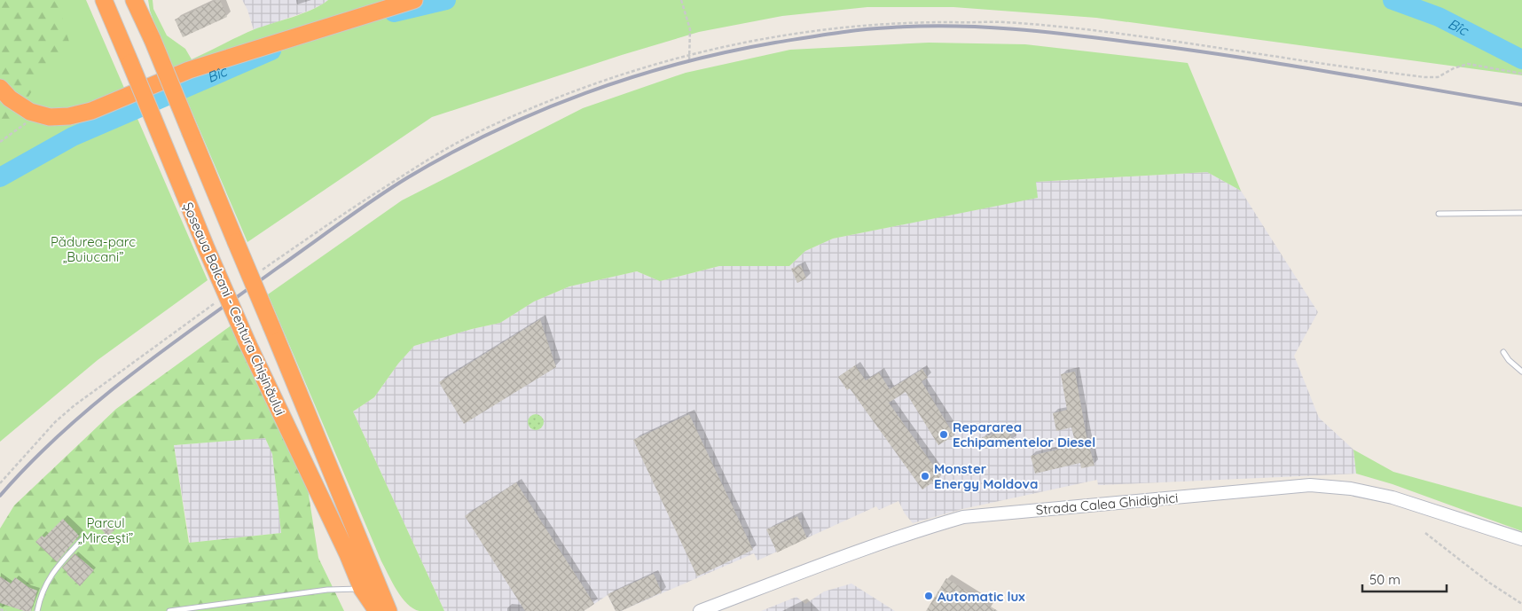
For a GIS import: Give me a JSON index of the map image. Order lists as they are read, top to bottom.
{
  "streets": {
    "highway": ["Șoseaua Balcani - Centura Chișinăului"],
    "street": ["Strada Calea Ghidighici"]
  },
  "water": ["Bîc"],
  "parks": ["Pădurea-parc „Buiucani”", "Parcul „Mircești”"],
  "places": ["Repararea Echipamentelor Diesel", "Monster Energy Moldova", "Automatic lux"],
  "scale_bar": "50 m"
}
